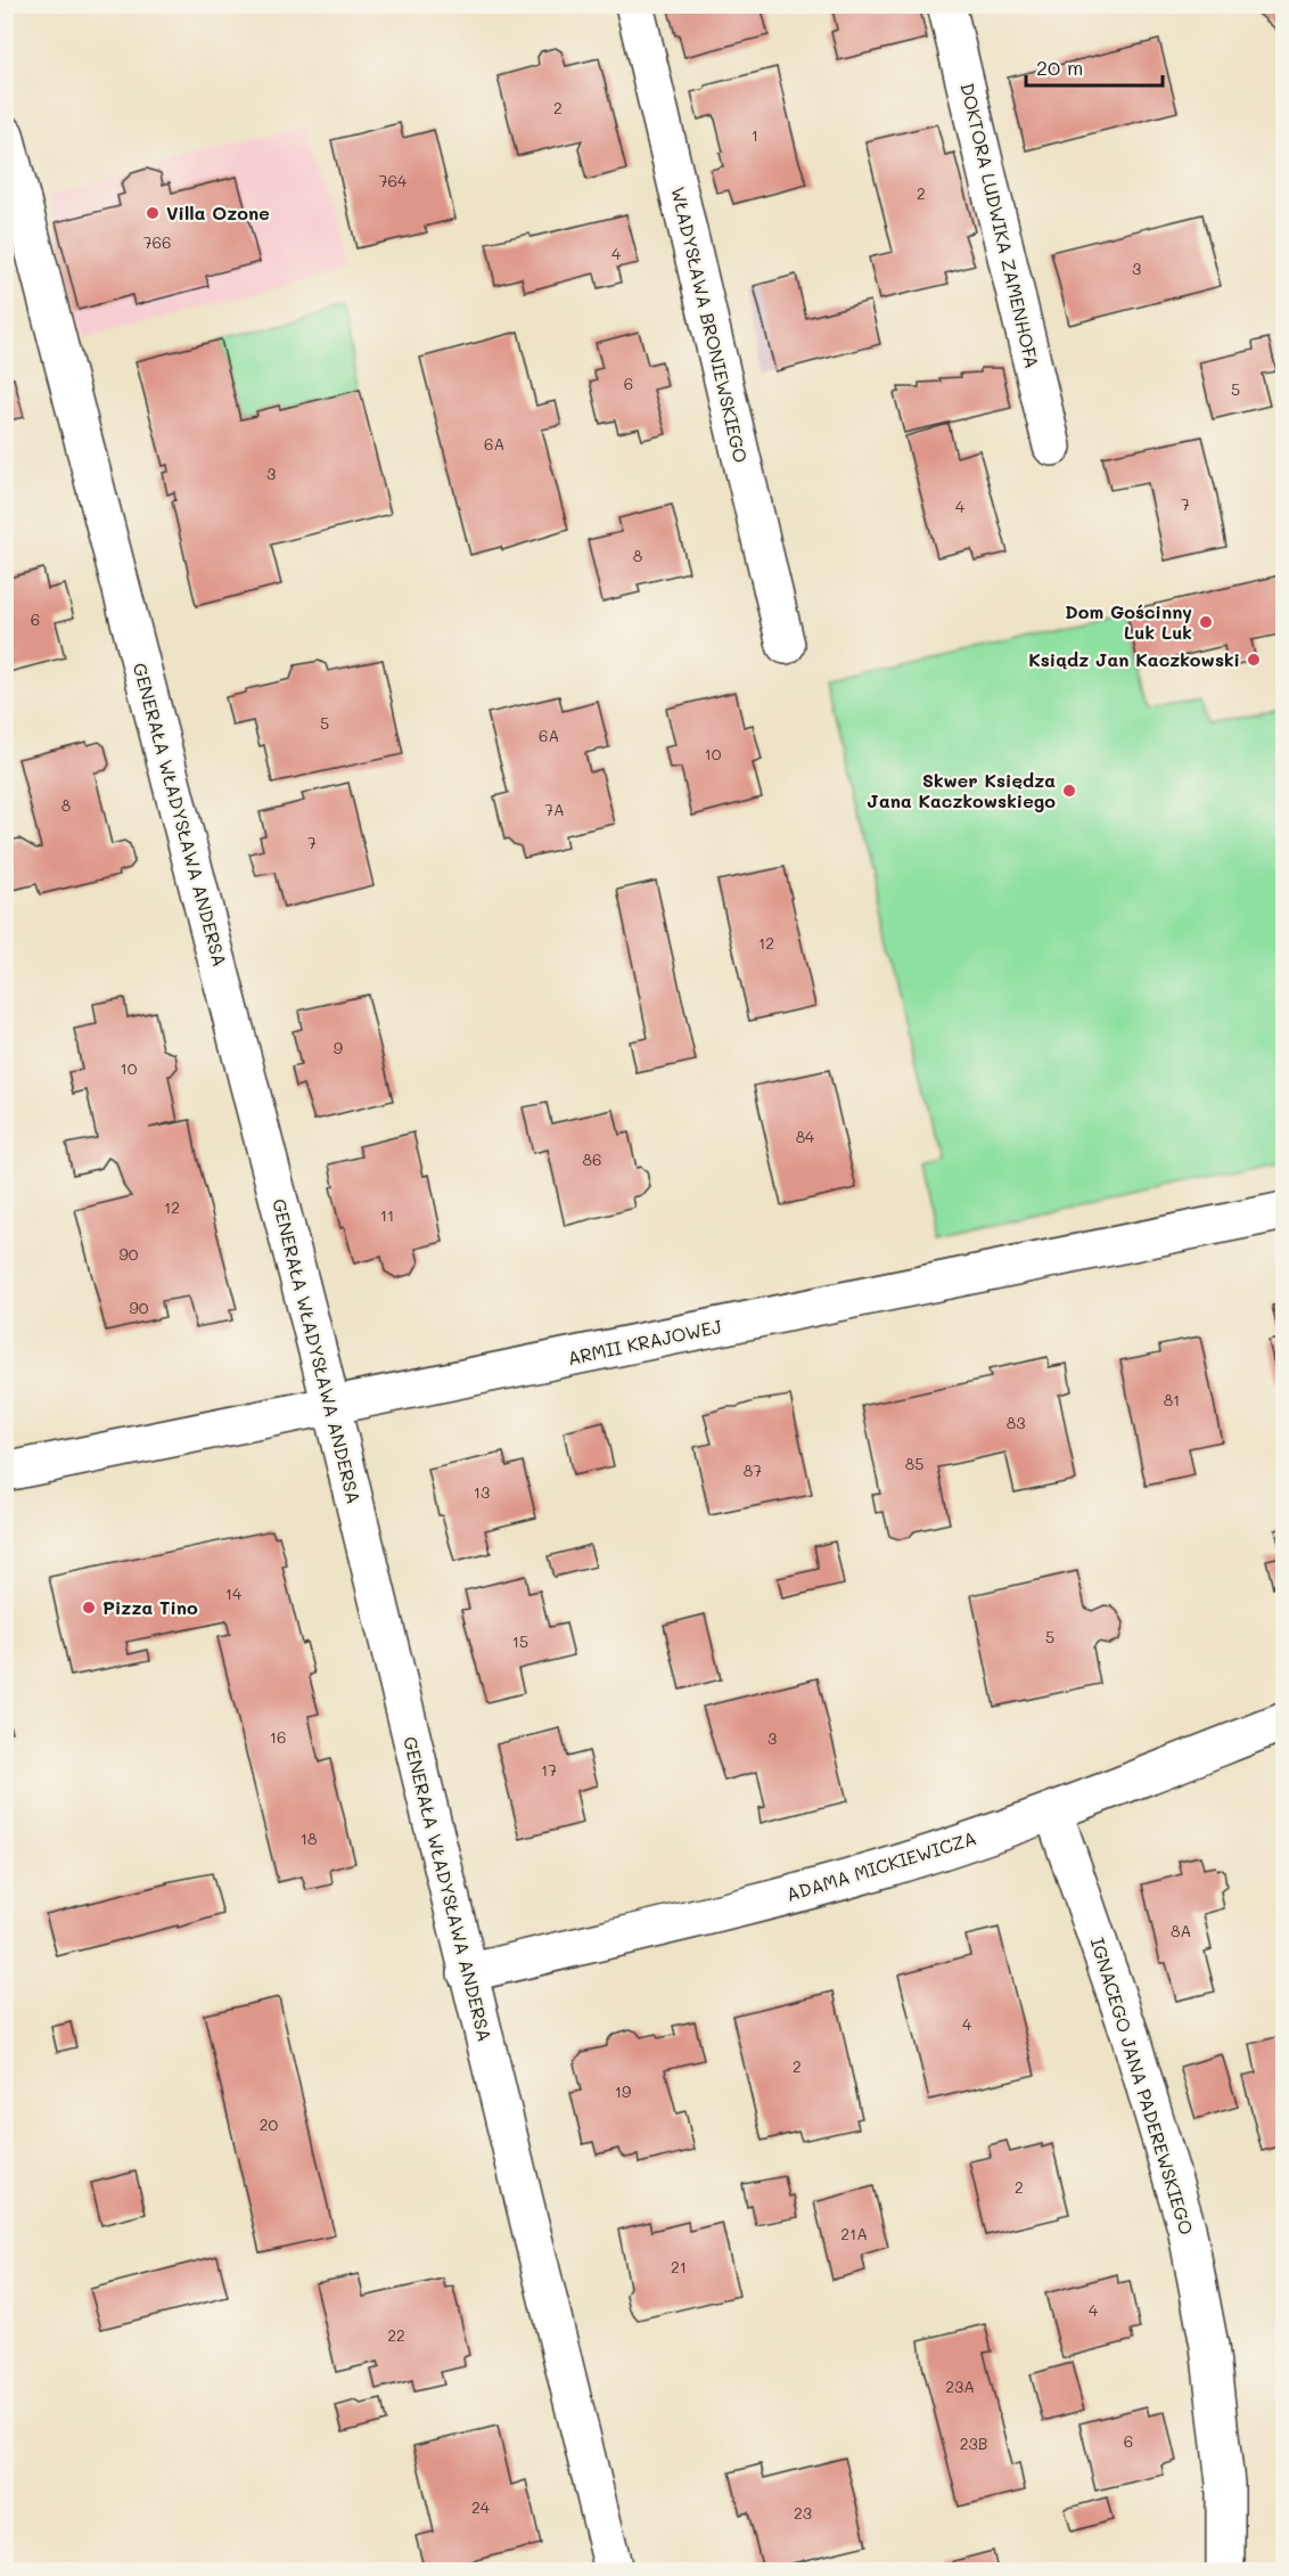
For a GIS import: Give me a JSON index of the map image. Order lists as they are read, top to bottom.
{
  "streets": {
    "street": [
      "DOKTORA LUDWIKA ZAMENHOFA",
      "WŁADYSŁAWA BRONIEWSKIEGO",
      "GENERAŁA WŁADYSŁAWA ANDERSA",
      "ARMII KRAJOWEJ",
      "ADAMA MICKIEWICZA",
      "IGNACEGO JANA PADEREWSKIEGO"
    ]
  },
  "crossings": [
    ["GENERAŁA WŁADYSŁAWA ANDERSA", "ARMII KRAJOWEJ"],
    ["GENERAŁA WŁADYSŁAWA ANDERSA", "ADAMA MICKIEWICZA"],
    ["ADAMA MICKIEWICZA", "IGNACEGO JANA PADEREWSKIEGO"]
  ],
  "places": [
    "Villa Ozone",
    "Dom Gościnny Luk Luk",
    "Ksiądz Jan Kaczkowski",
    "Skwer Księdza Jana Kaczkowskiego",
    "Pizza Tino"
  ],
  "house_numbers": [
    "2",
    "1",
    "764",
    "2",
    "766",
    "4",
    "3",
    "6",
    "5",
    "6A",
    "3",
    "7",
    "4",
    "8",
    "6",
    "5",
    "6A",
    "10",
    "8",
    "7A",
    "7",
    "12",
    "9",
    "10",
    "84",
    "86",
    "12",
    "11",
    "90",
    "90",
    "81",
    "83",
    "85",
    "87",
    "13",
    "14",
    "5",
    "15",
    "16",
    "3",
    "17",
    "18",
    "8A",
    "4",
    "2",
    "19",
    "20",
    "2",
    "21A",
    "21",
    "4",
    "22",
    "23A",
    "6",
    "23B",
    "24",
    "23"
  ],
  "scale_bar": "20 m"
}
